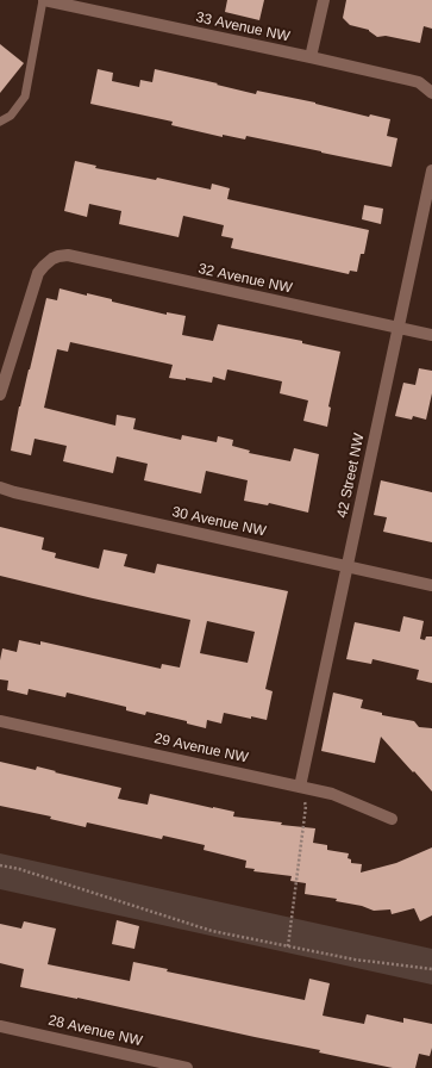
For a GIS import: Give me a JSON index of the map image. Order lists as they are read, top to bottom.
{
  "streets": {
    "street": [
      "33 Avenue NW",
      "32 Avenue NW",
      "42 Street NW",
      "30 Avenue NW",
      "29 Avenue NW",
      "28 Avenue NW"
    ]
  },
  "crossings": [
    ["32 Avenue NW", "42 Street NW"],
    ["42 Street NW", "30 Avenue NW"],
    ["42 Street NW", "29 Avenue NW"]
  ]
}
